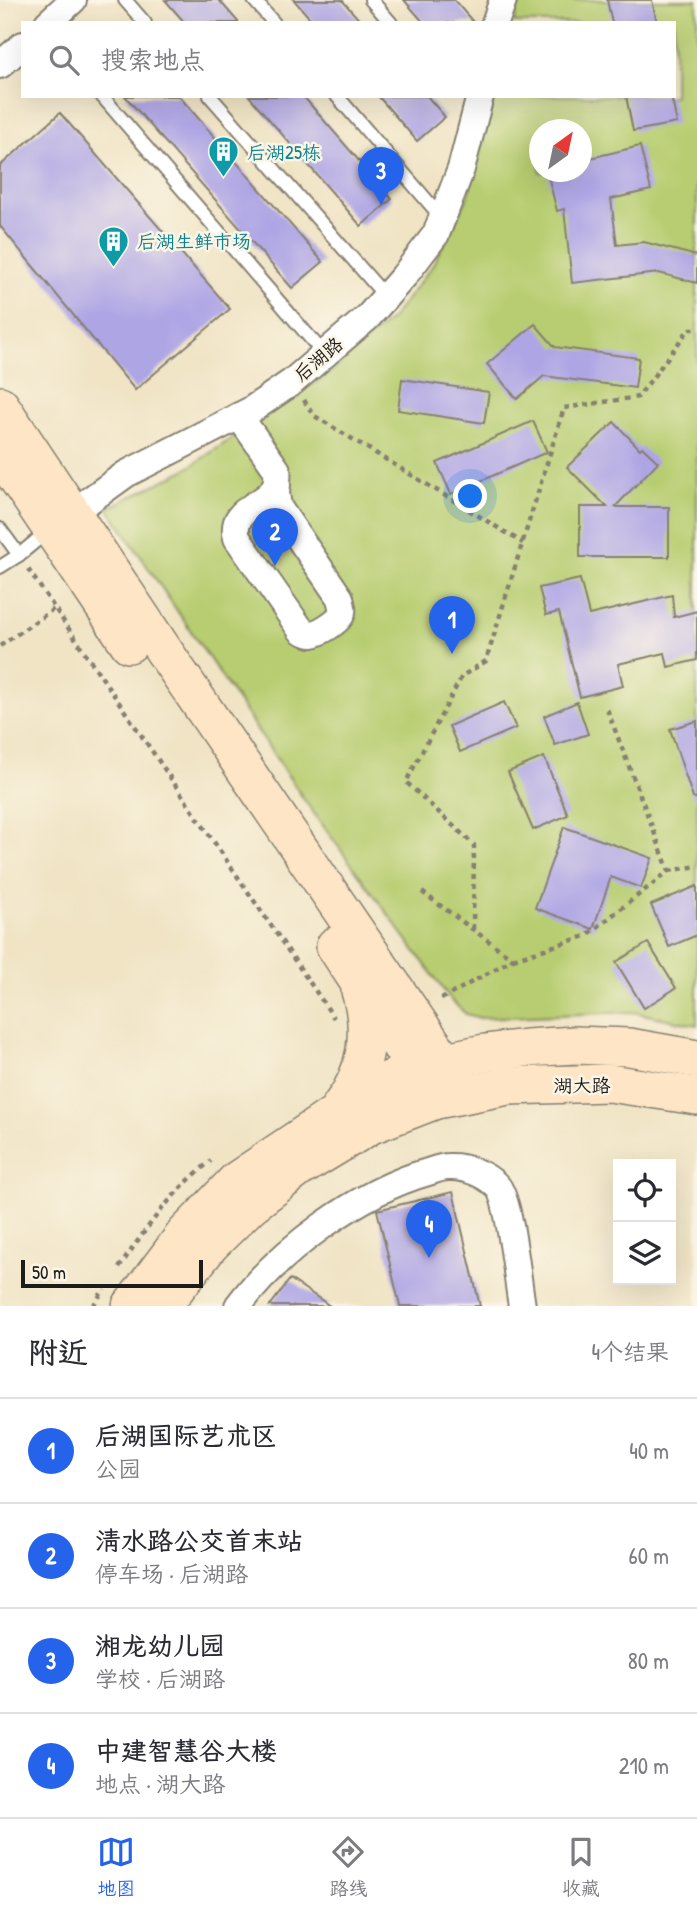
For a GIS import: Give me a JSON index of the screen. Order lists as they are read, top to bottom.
{
  "streets": {
    "main road": ["湖大路"],
    "street": ["后湖路"]
  },
  "places": {
    "building": ["后湖25栋", "后湖生鲜市场"]
  },
  "scale_bar": "50 m",
  "north": "top right",
  "page": {
    "search": "搜索地点",
    "pins": [
      "3",
      "2",
      "1",
      "4"
    ],
    "scale": "50 m",
    "heading": ["附近", "4个结果"],
    "list": [
      {
        "mark": "1",
        "name": "后湖国际艺术区",
        "note": "公园",
        "value": "40 m"
      },
      {
        "mark": "2",
        "name": "清水路公交首末站",
        "note": "停车场 · 后湖路",
        "value": "60 m"
      },
      {
        "mark": "3",
        "name": "湘龙幼儿园",
        "note": "学校 · 后湖路",
        "value": "80 m"
      },
      {
        "mark": "4",
        "name": "中建智慧谷大楼",
        "note": "地点 · 湖大路",
        "value": "210 m"
      }
    ],
    "nav": ["地图", "路线", "收藏"]
  }
}
